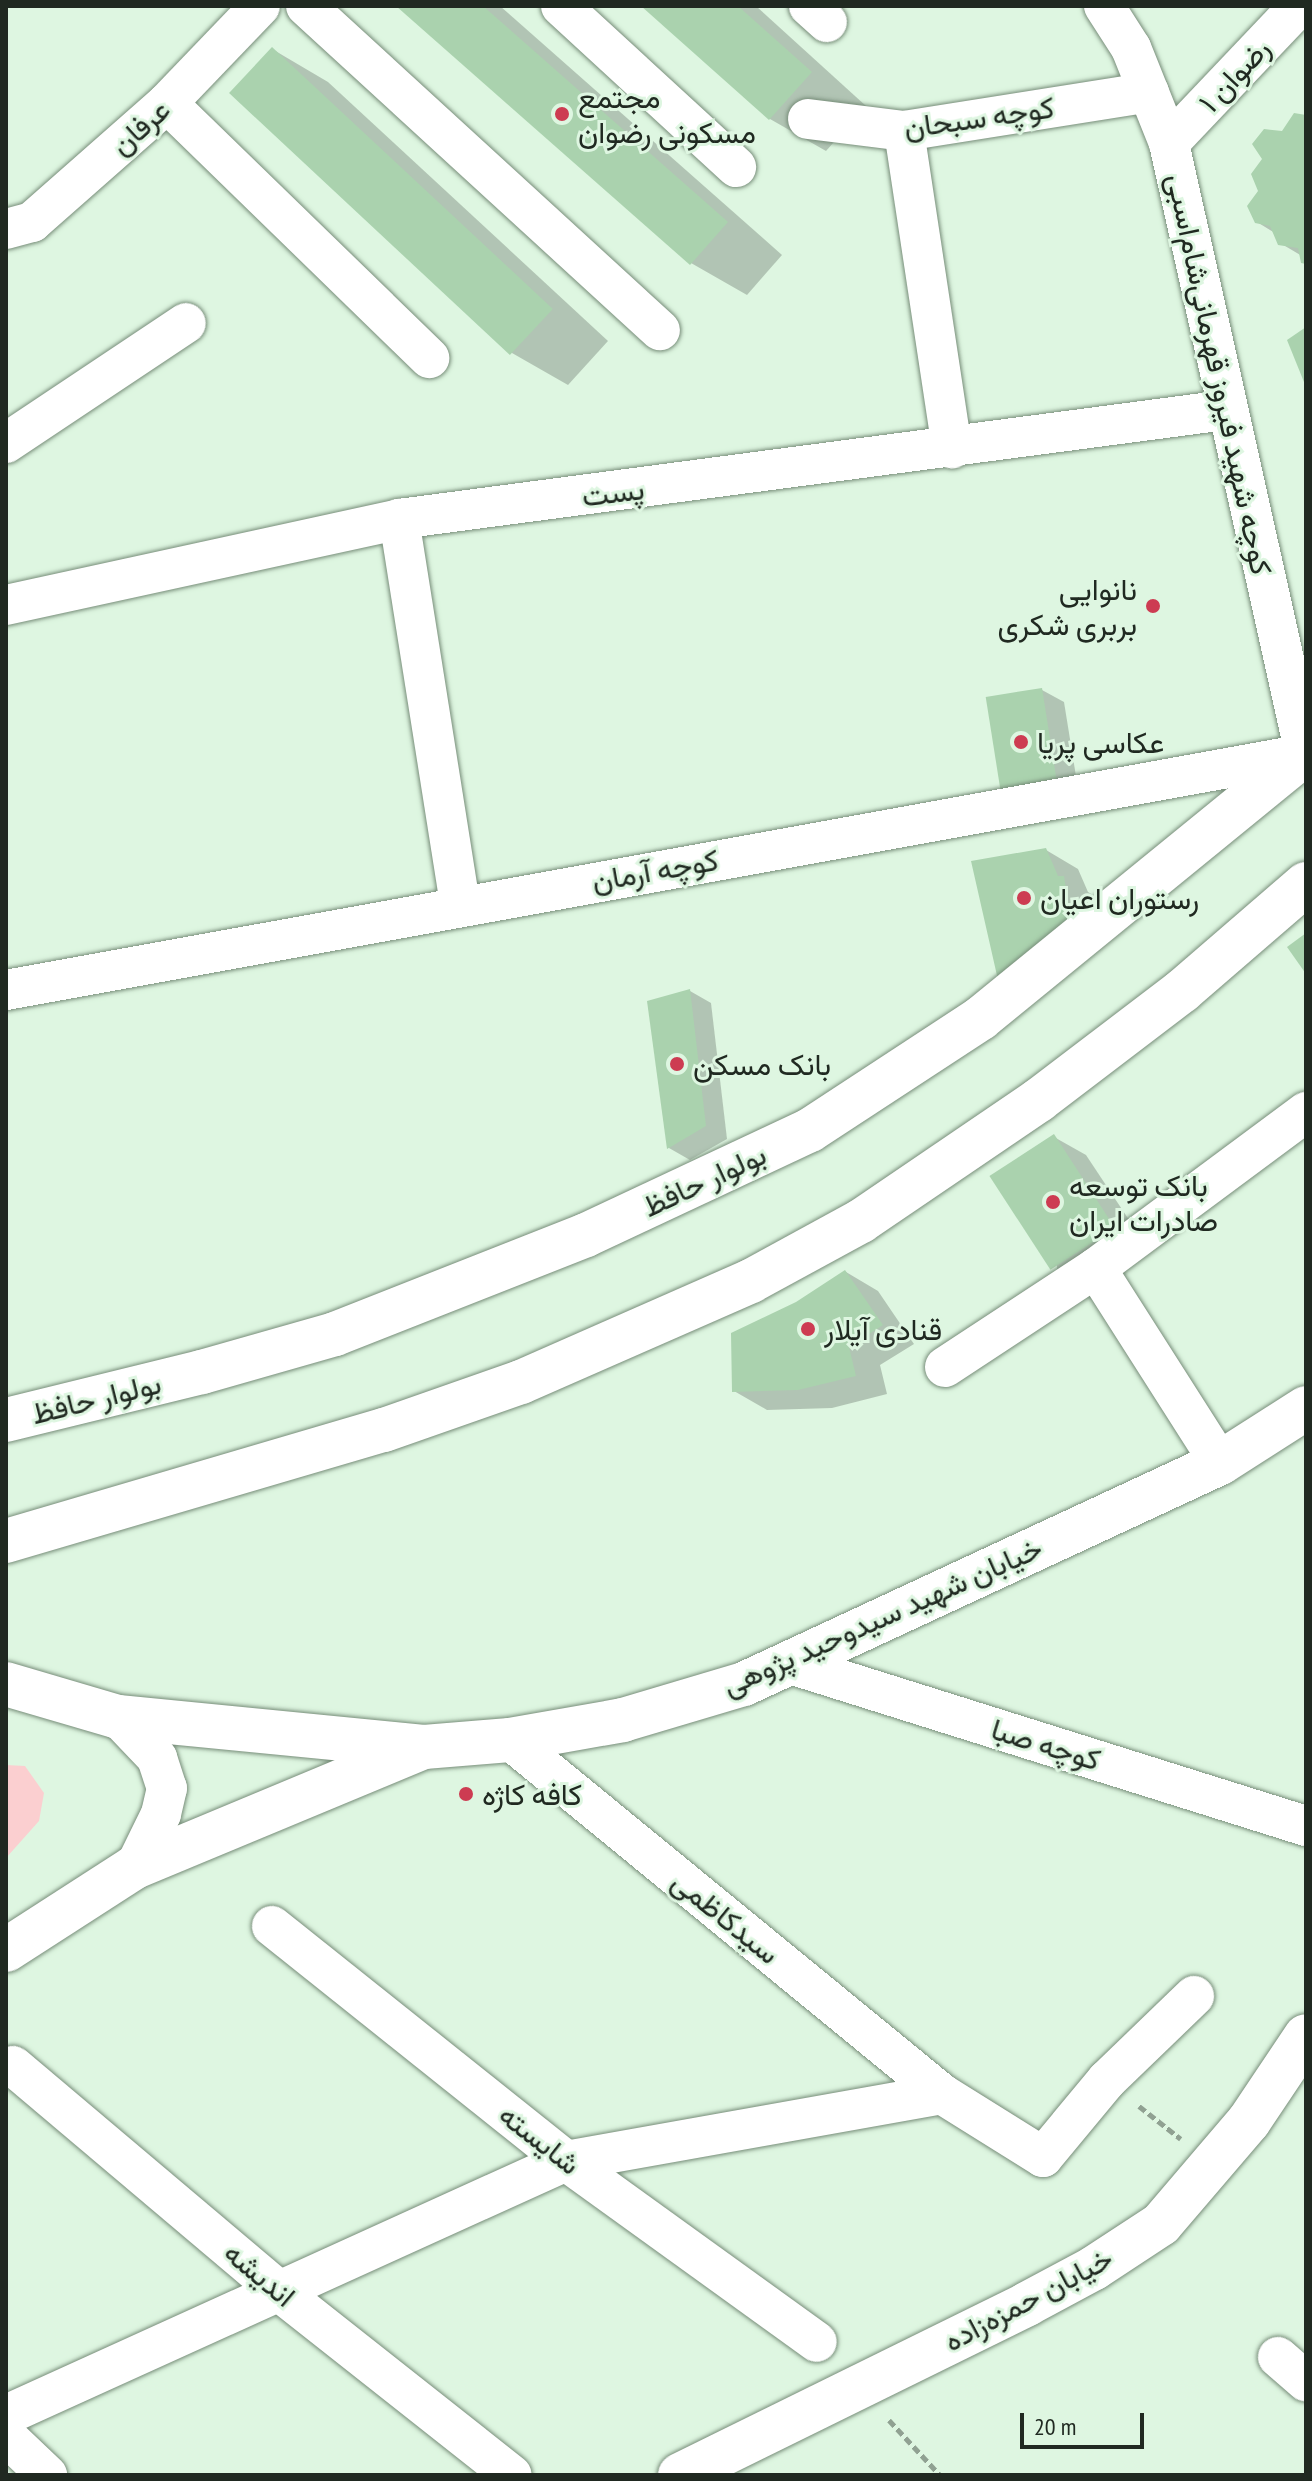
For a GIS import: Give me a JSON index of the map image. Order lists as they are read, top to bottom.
{
  "streets": {
    "main road": ["بولوار حافظ", "خیابان شهید سیدوحید پژوهی", "خیابان حمزه‌زاده"],
    "street": [
      "رضوان ۱",
      "کوچه سبحان",
      "عرفان",
      "کوچه شهید فیروز قهرمانی‌شام‌اسبی",
      "پست",
      "کوچه آرمان",
      "کوچه صبا",
      "سیدکاظمی",
      "شایسته",
      "اندیشه"
    ]
  },
  "crossings": [
    ["رضوان ۱", "کوچه شهید فیروز قهرمانی‌شام‌اسبی"],
    ["کوچه سبحان", "کوچه شهید فیروز قهرمانی‌شام‌اسبی"],
    ["کوچه شهید فیروز قهرمانی‌شام‌اسبی", "پست"],
    ["کوچه شهید فیروز قهرمانی‌شام‌اسبی", "کوچه آرمان"],
    ["کوچه شهید فیروز قهرمانی‌شام‌اسبی", "بولوار حافظ"],
    ["کوچه آرمان", "بولوار حافظ"],
    ["خیابان شهید سیدوحید پژوهی", "کوچه صبا"],
    ["خیابان شهید سیدوحید پژوهی", "سیدکاظمی"]
  ],
  "places": [
    "مجتمع مسکونی رضوان",
    "نانوایی بربری شکری",
    "عکاسی پریا",
    "رستوران اعیان",
    "بانک مسکن",
    "بانک توسعه صادرات ایران",
    "قنادی آیلار",
    "کافه کاژه"
  ],
  "scale_bar": "20 m"
}
